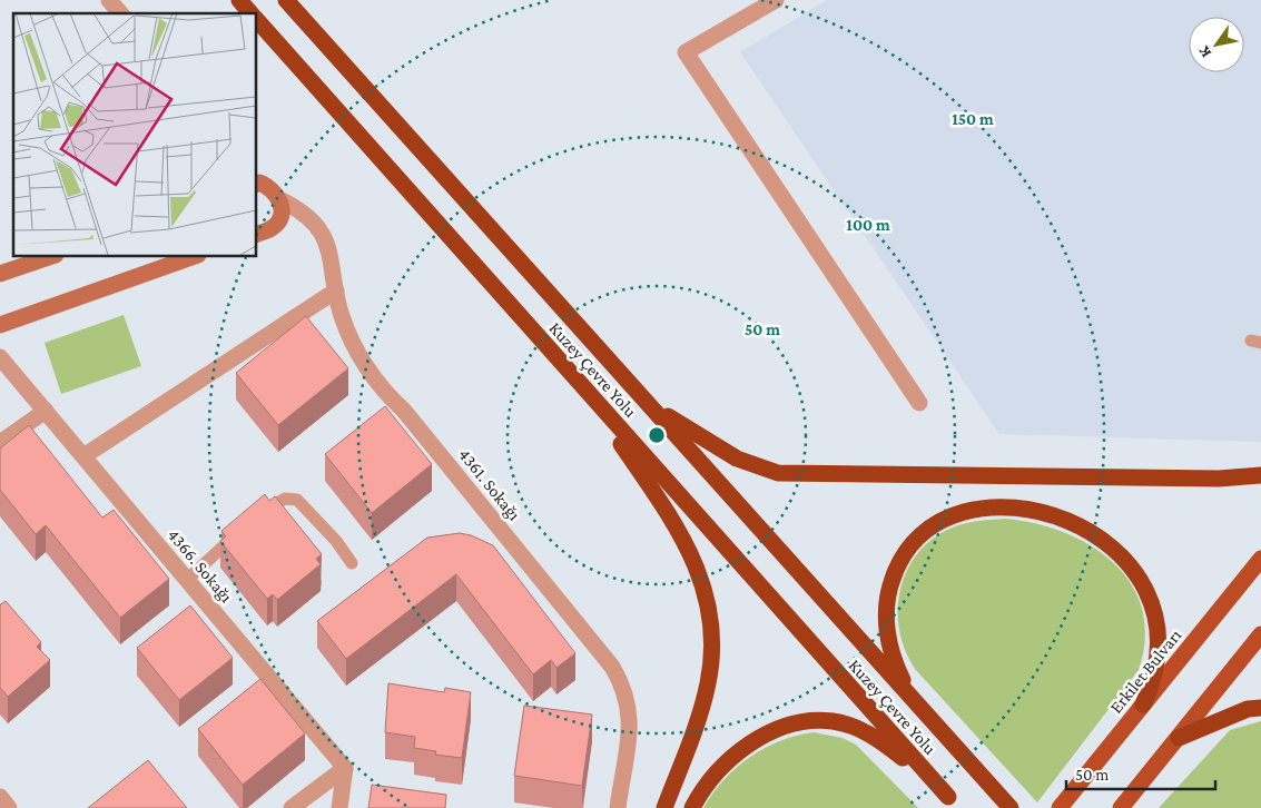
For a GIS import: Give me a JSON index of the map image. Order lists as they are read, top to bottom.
{
  "streets": {
    "highway": ["Kuzey Çevre Yolu"],
    "main road": ["Erkilet Bulvarı"],
    "street": ["4361. Sokağı", "4366. Sokağı"]
  },
  "scale_bar": "50 m",
  "north": "bottom left",
  "rings": ["150 m", "100 m", "50 m"]
}
